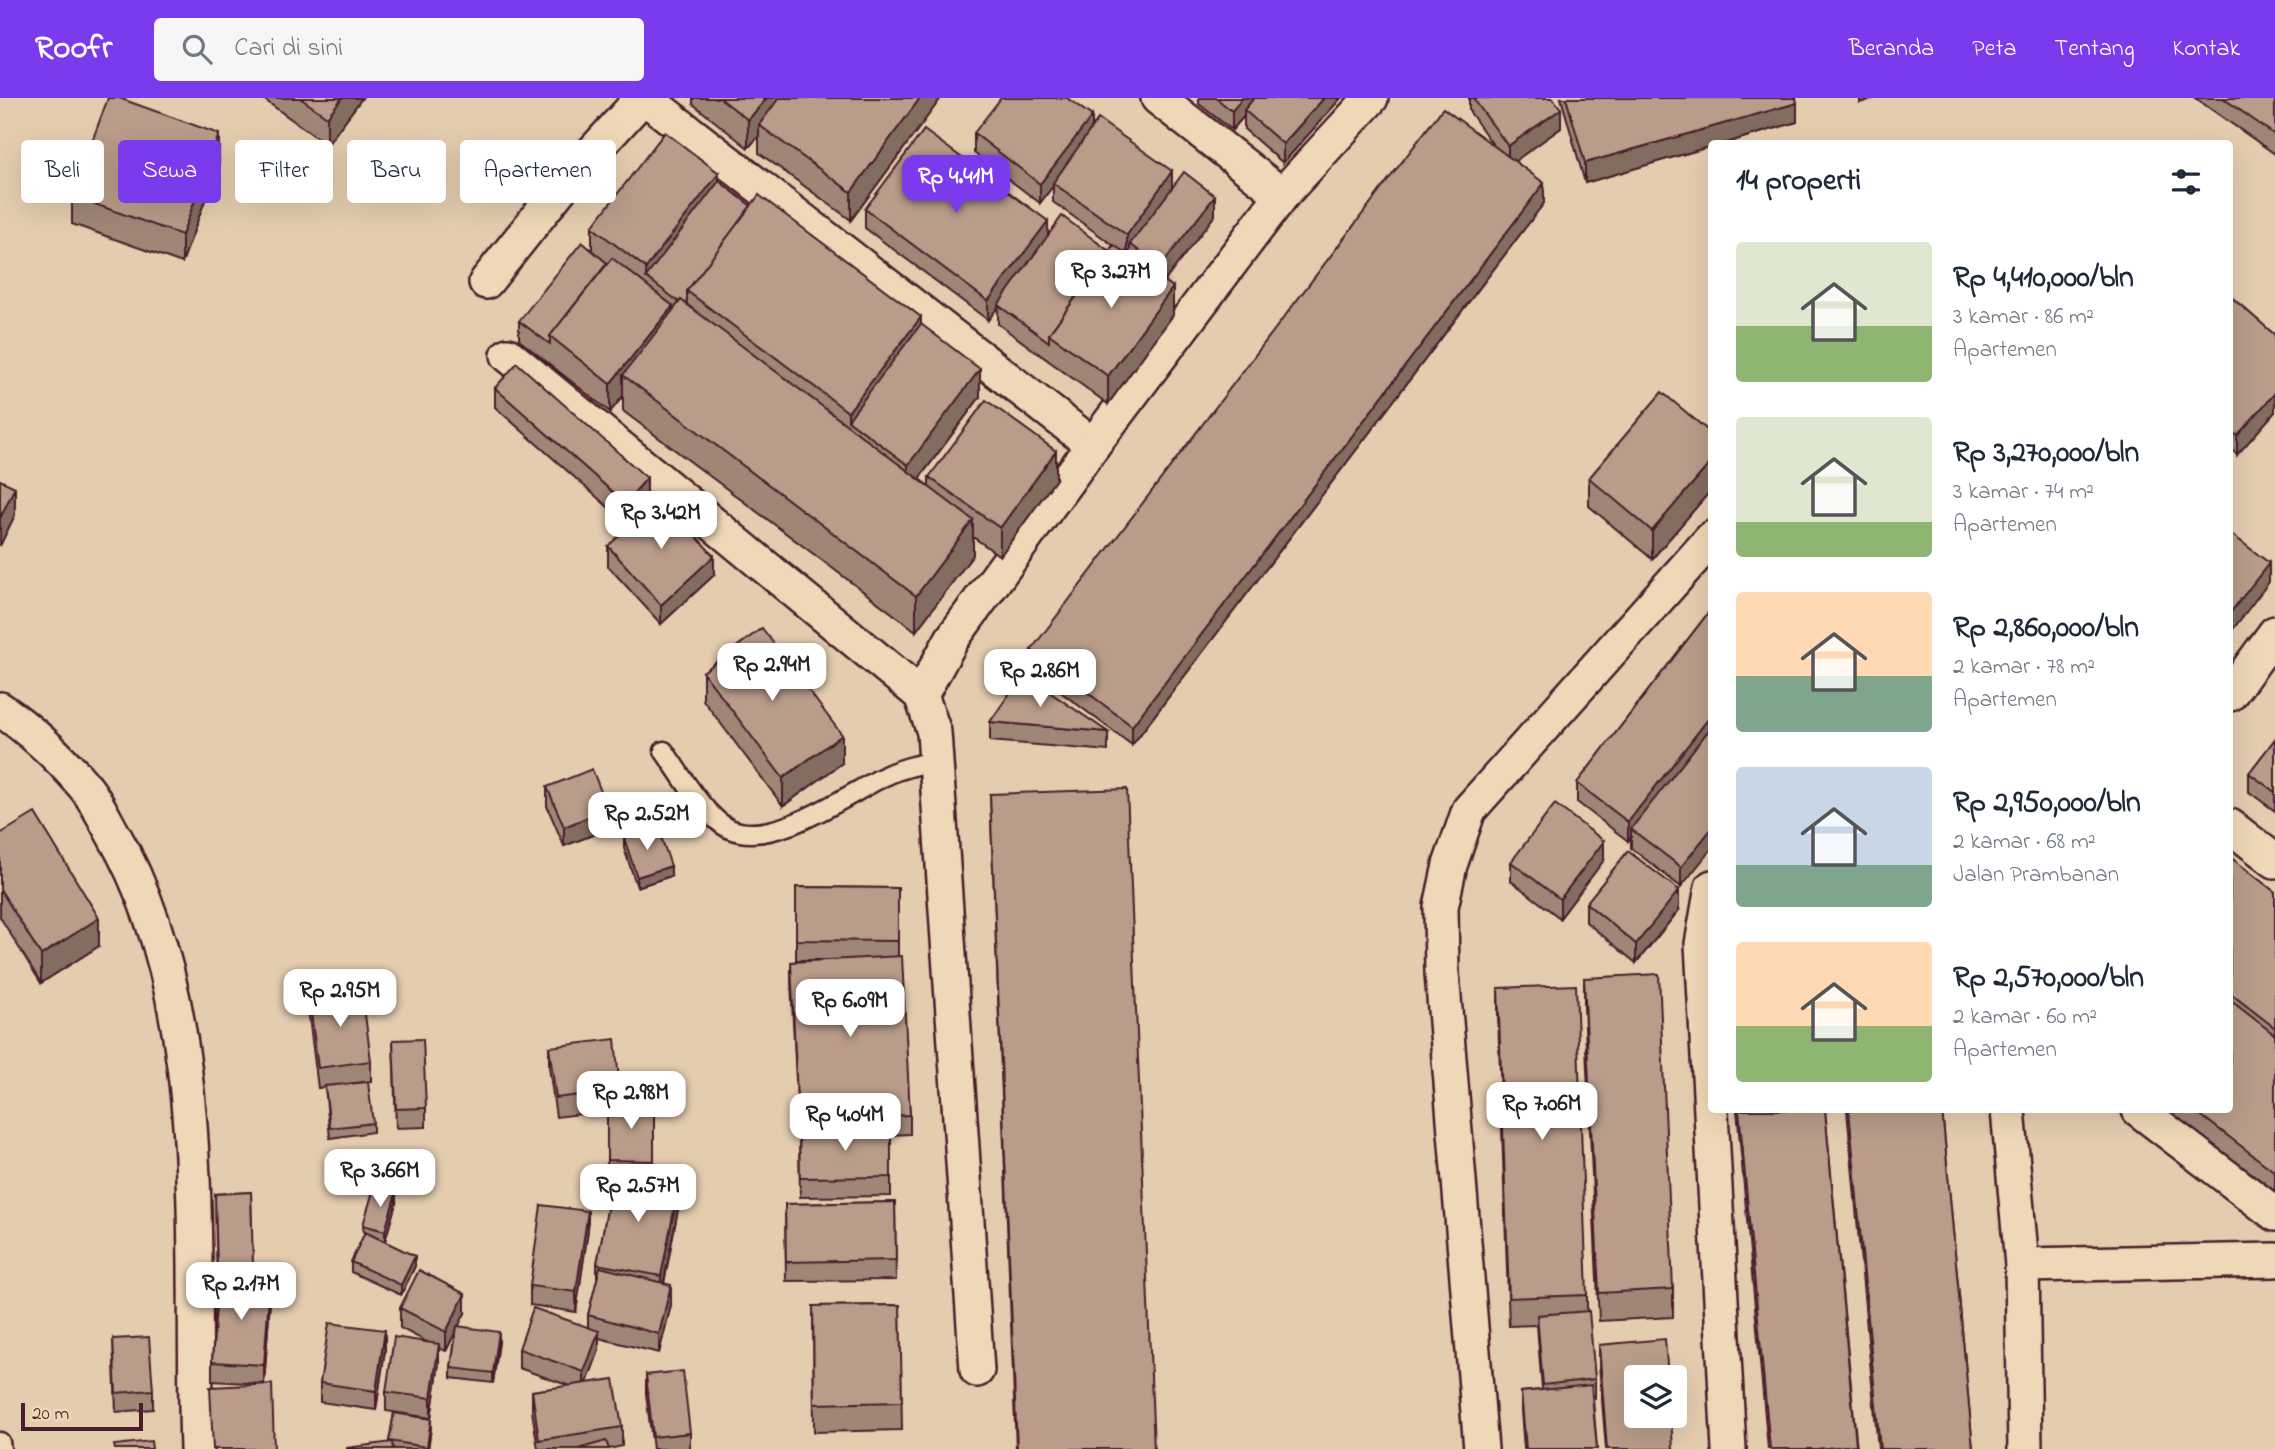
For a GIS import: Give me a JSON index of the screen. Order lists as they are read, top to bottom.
{
  "scale_bar": "20 m",
  "page": {
    "header": "Roofr",
    "search": "Cari di sini",
    "nav": [
      "Beranda",
      "Peta",
      "Tentang",
      "Kontak"
    ],
    "chip": [
      "Beli",
      "Sewa",
      "Filter",
      "Baru",
      "Apartemen"
    ],
    "heading": "14 properti",
    "price": [
      "Rp 4.41M",
      "Rp 3.27M",
      "Rp 3.42M",
      "Rp 2.94M",
      "Rp 2.86M",
      "Rp 2.52M",
      "Rp 2.95M",
      "Rp 6.09M",
      "Rp 2.98M",
      "Rp 7.06M",
      "Rp 4.04M",
      "Rp 3.66M",
      "Rp 2.57M",
      "Rp 2.17M"
    ],
    "list": [
      {
        "name": "Rp 4,410,000/bln",
        "note": "3 kamar · 86 m² · Apartemen"
      },
      {
        "name": "Rp 3,270,000/bln",
        "note": "3 kamar · 74 m² · Apartemen"
      },
      {
        "name": "Rp 2,860,000/bln",
        "note": "2 kamar · 78 m² · Apartemen"
      },
      {
        "name": "Rp 2,950,000/bln",
        "note": "2 kamar · 68 m² · Jalan Prambanan"
      },
      {
        "name": "Rp 2,570,000/bln",
        "note": "2 kamar · 60 m² · Apartemen"
      }
    ],
    "scale": "20 m"
  }
}
